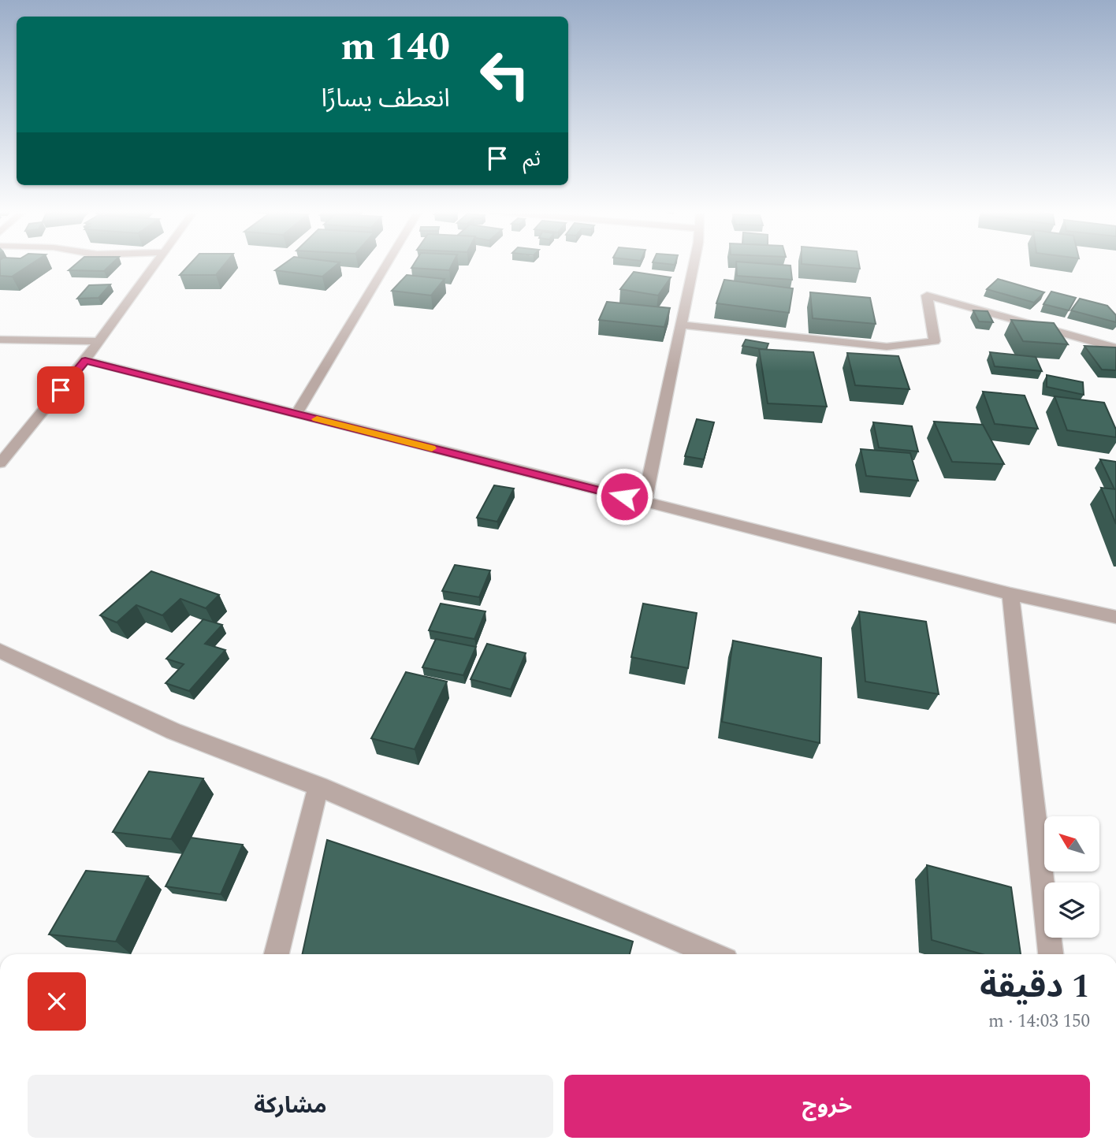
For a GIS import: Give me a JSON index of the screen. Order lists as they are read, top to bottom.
{
  "north": "top left",
  "page": {
    "turn": ["140 m", "انعطف يسارًا"],
    "then": "ثم",
    "heading": ["1 دقيقة", "150 m · 14:03"],
    "buttons": ["خروج", "مشاركة"]
  }
}
